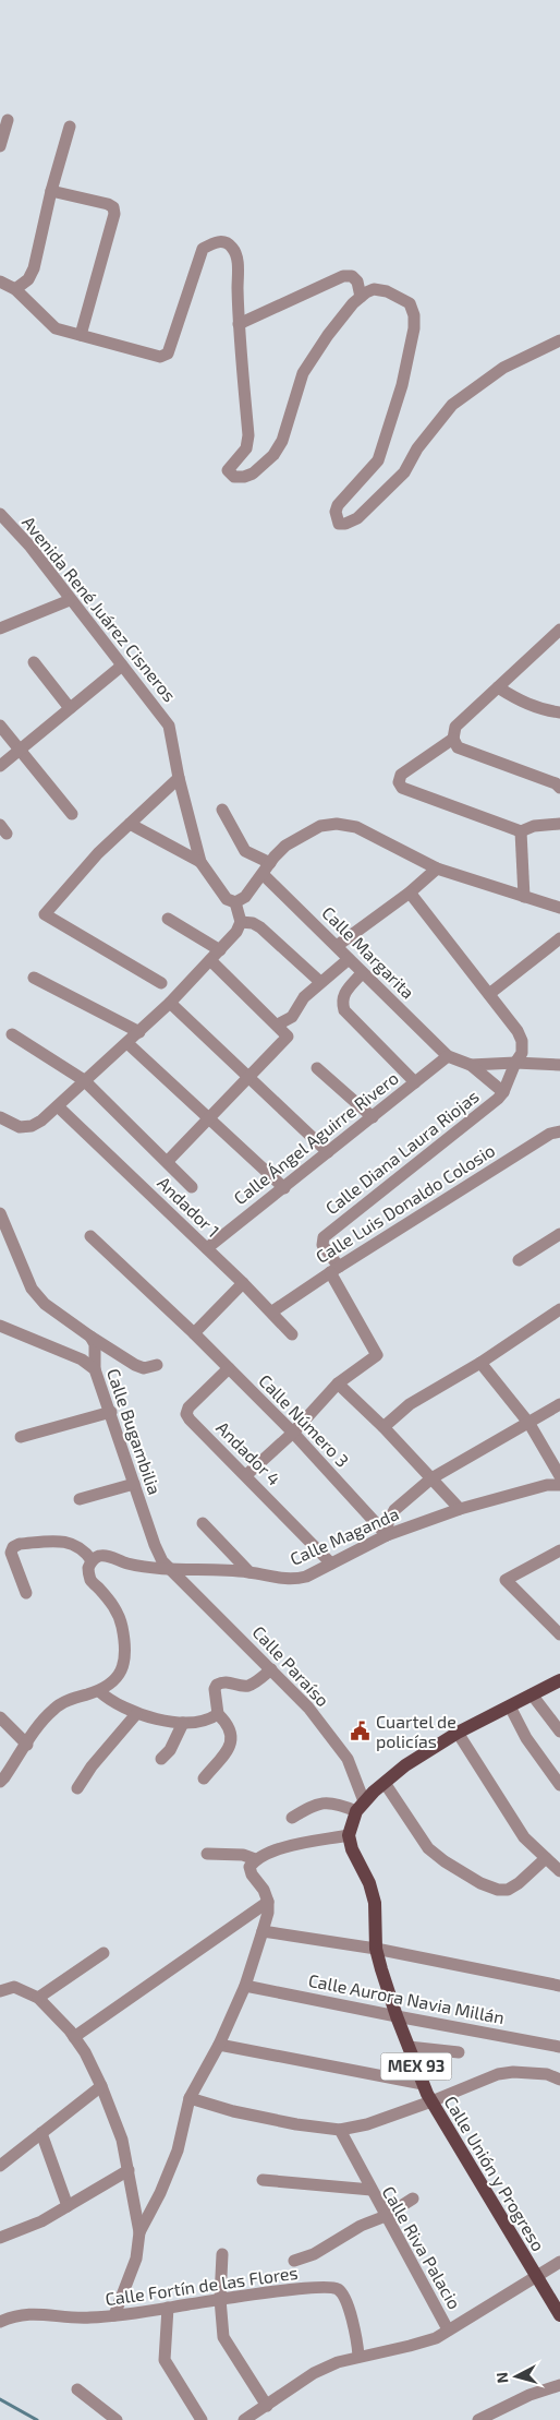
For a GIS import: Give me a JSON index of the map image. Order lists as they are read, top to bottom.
{
  "streets": {
    "main road": ["MEX 93", "Calle Unión y Progreso"],
    "street": [
      "Avenida René Juárez Cisneros",
      "Calle Margarita",
      "Calle Ángel Aguirre Rivero",
      "Calle Diana Laura Riojas",
      "Calle Luis Donaldo Colosio",
      "Andador 1",
      "Calle Número 3",
      "Calle Bugambilia",
      "Andador 4",
      "Calle Maganda",
      "Calle Paraíso",
      "Calle Aurora Navia Millán",
      "Calle Riva Palacio",
      "Calle Fortín de las Flores"
    ]
  },
  "crossings": [
    ["Calle Margarita", "Calle Ángel Aguirre Rivero"],
    ["Calle Ángel Aguirre Rivero", "Andador 1"],
    ["Calle Diana Laura Riojas", "Calle Luis Donaldo Colosio"],
    ["Calle Luis Donaldo Colosio", "Andador 1"],
    ["Calle Número 3", "Andador 4"],
    ["Calle Número 3", "Calle Maganda"],
    ["Calle Bugambilia", "Calle Maganda"],
    ["Calle Bugambilia", "Calle Paraíso"],
    ["Andador 4", "Calle Maganda"],
    ["Calle Maganda", "Calle Paraíso"],
    ["Calle Aurora Navia Millán", "Calle Unión y Progreso"]
  ],
  "places": {
    "public building": ["Cuartel de policías"]
  },
  "north": "left"
}
